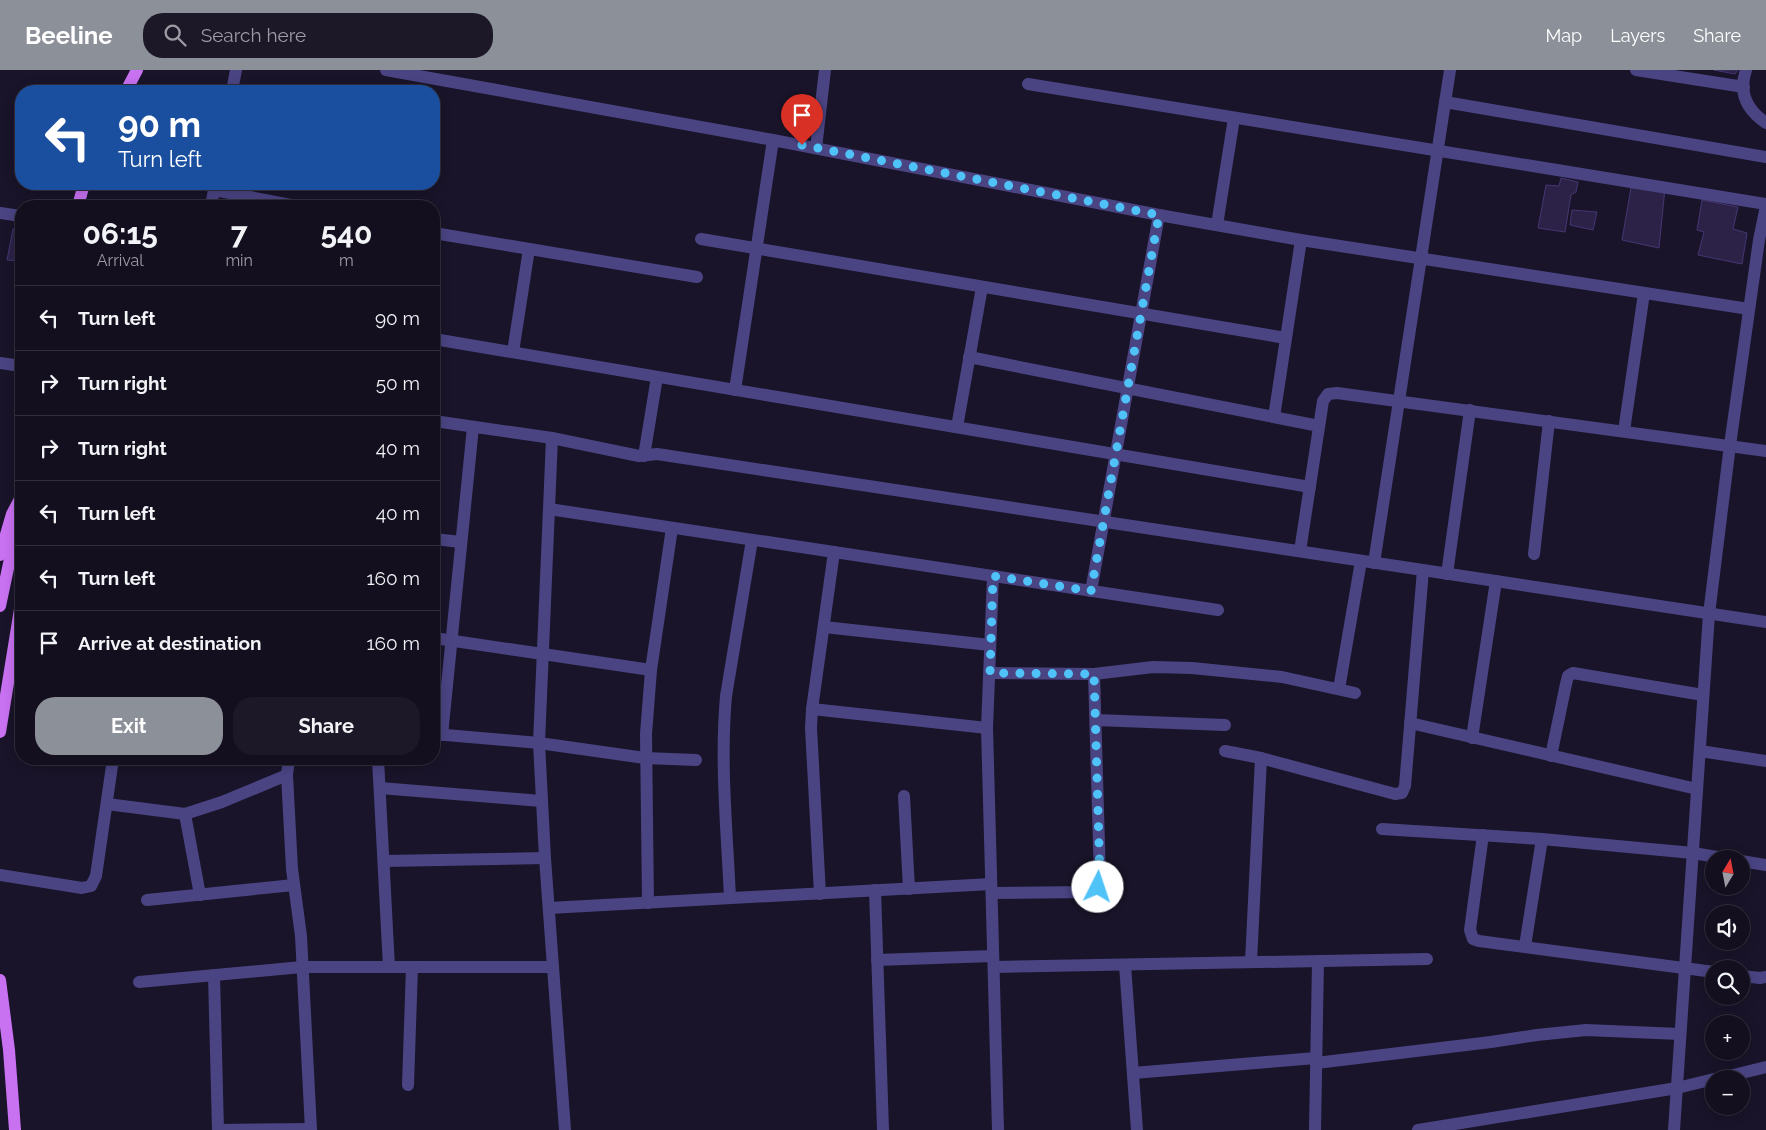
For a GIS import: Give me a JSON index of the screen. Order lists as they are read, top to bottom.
{
  "north": "top",
  "page": {
    "header": "Beeline",
    "search": "Search here",
    "nav": ["Map", "Layers", "Share"],
    "turn": ["90 m", "Turn left"],
    "eta": [
      "06:15",
      "Arrival",
      "7",
      "min",
      "540",
      "m"
    ],
    "list": [
      {
        "name": "Turn left",
        "value": "90 m"
      },
      {
        "name": "Turn right",
        "value": "50 m"
      },
      {
        "name": "Turn right",
        "value": "40 m"
      },
      {
        "name": "Turn left",
        "value": "40 m"
      },
      {
        "name": "Turn left",
        "value": "160 m"
      },
      {
        "name": "Arrive at destination",
        "value": "160 m"
      }
    ],
    "buttons": ["Exit", "Share"],
    "map_buttons": ["+", "−"]
  }
}
